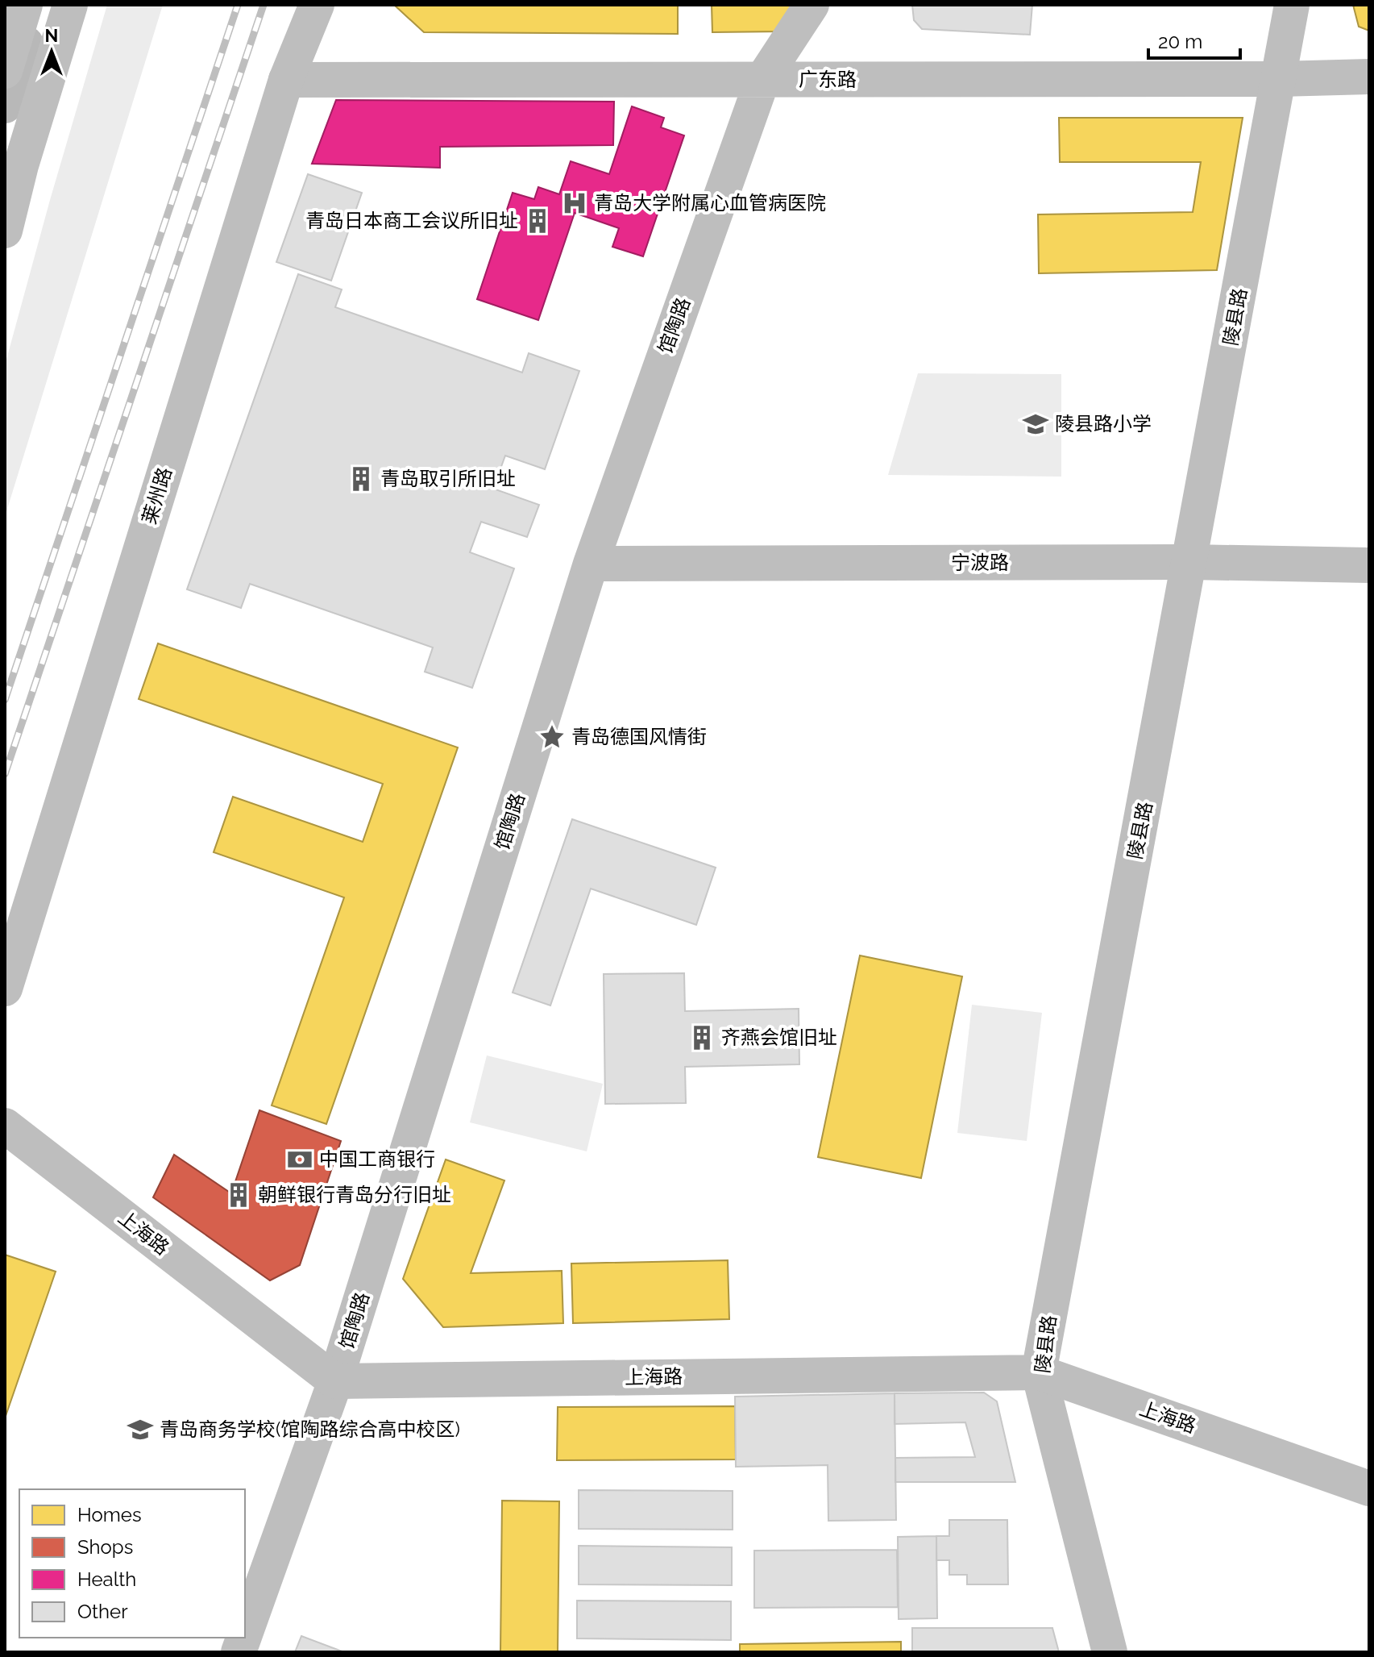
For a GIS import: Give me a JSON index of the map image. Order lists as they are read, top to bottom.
{
  "streets": {
    "main road": [
      "广东路",
      "陵县路",
      "馆陶路",
      "莱州路",
      "宁波路",
      "上海路"
    ]
  },
  "crossings": [
    ["广东路", "陵县路"],
    ["广东路", "馆陶路"],
    ["广东路", "莱州路"],
    ["陵县路", "宁波路"],
    ["陵县路", "上海路"],
    ["馆陶路", "宁波路"],
    ["馆陶路", "上海路"]
  ],
  "places": {
    "hospital": ["青岛大学附属心血管病医院"],
    "building": [
      "青岛日本商工会议所旧址",
      "青岛取引所旧址",
      "齐燕会馆旧址",
      "朝鲜银行青岛分行旧址"
    ],
    "school or university": ["陵县路小学", "青岛商务学校(馆陶路综合高中校区)"],
    "place": ["青岛德国风情街"],
    "bank": ["中国工商银行"]
  },
  "legend": [
    "Homes",
    "Shops",
    "Health",
    "Other"
  ],
  "scale_bar": "20 m",
  "north": "top"
}
